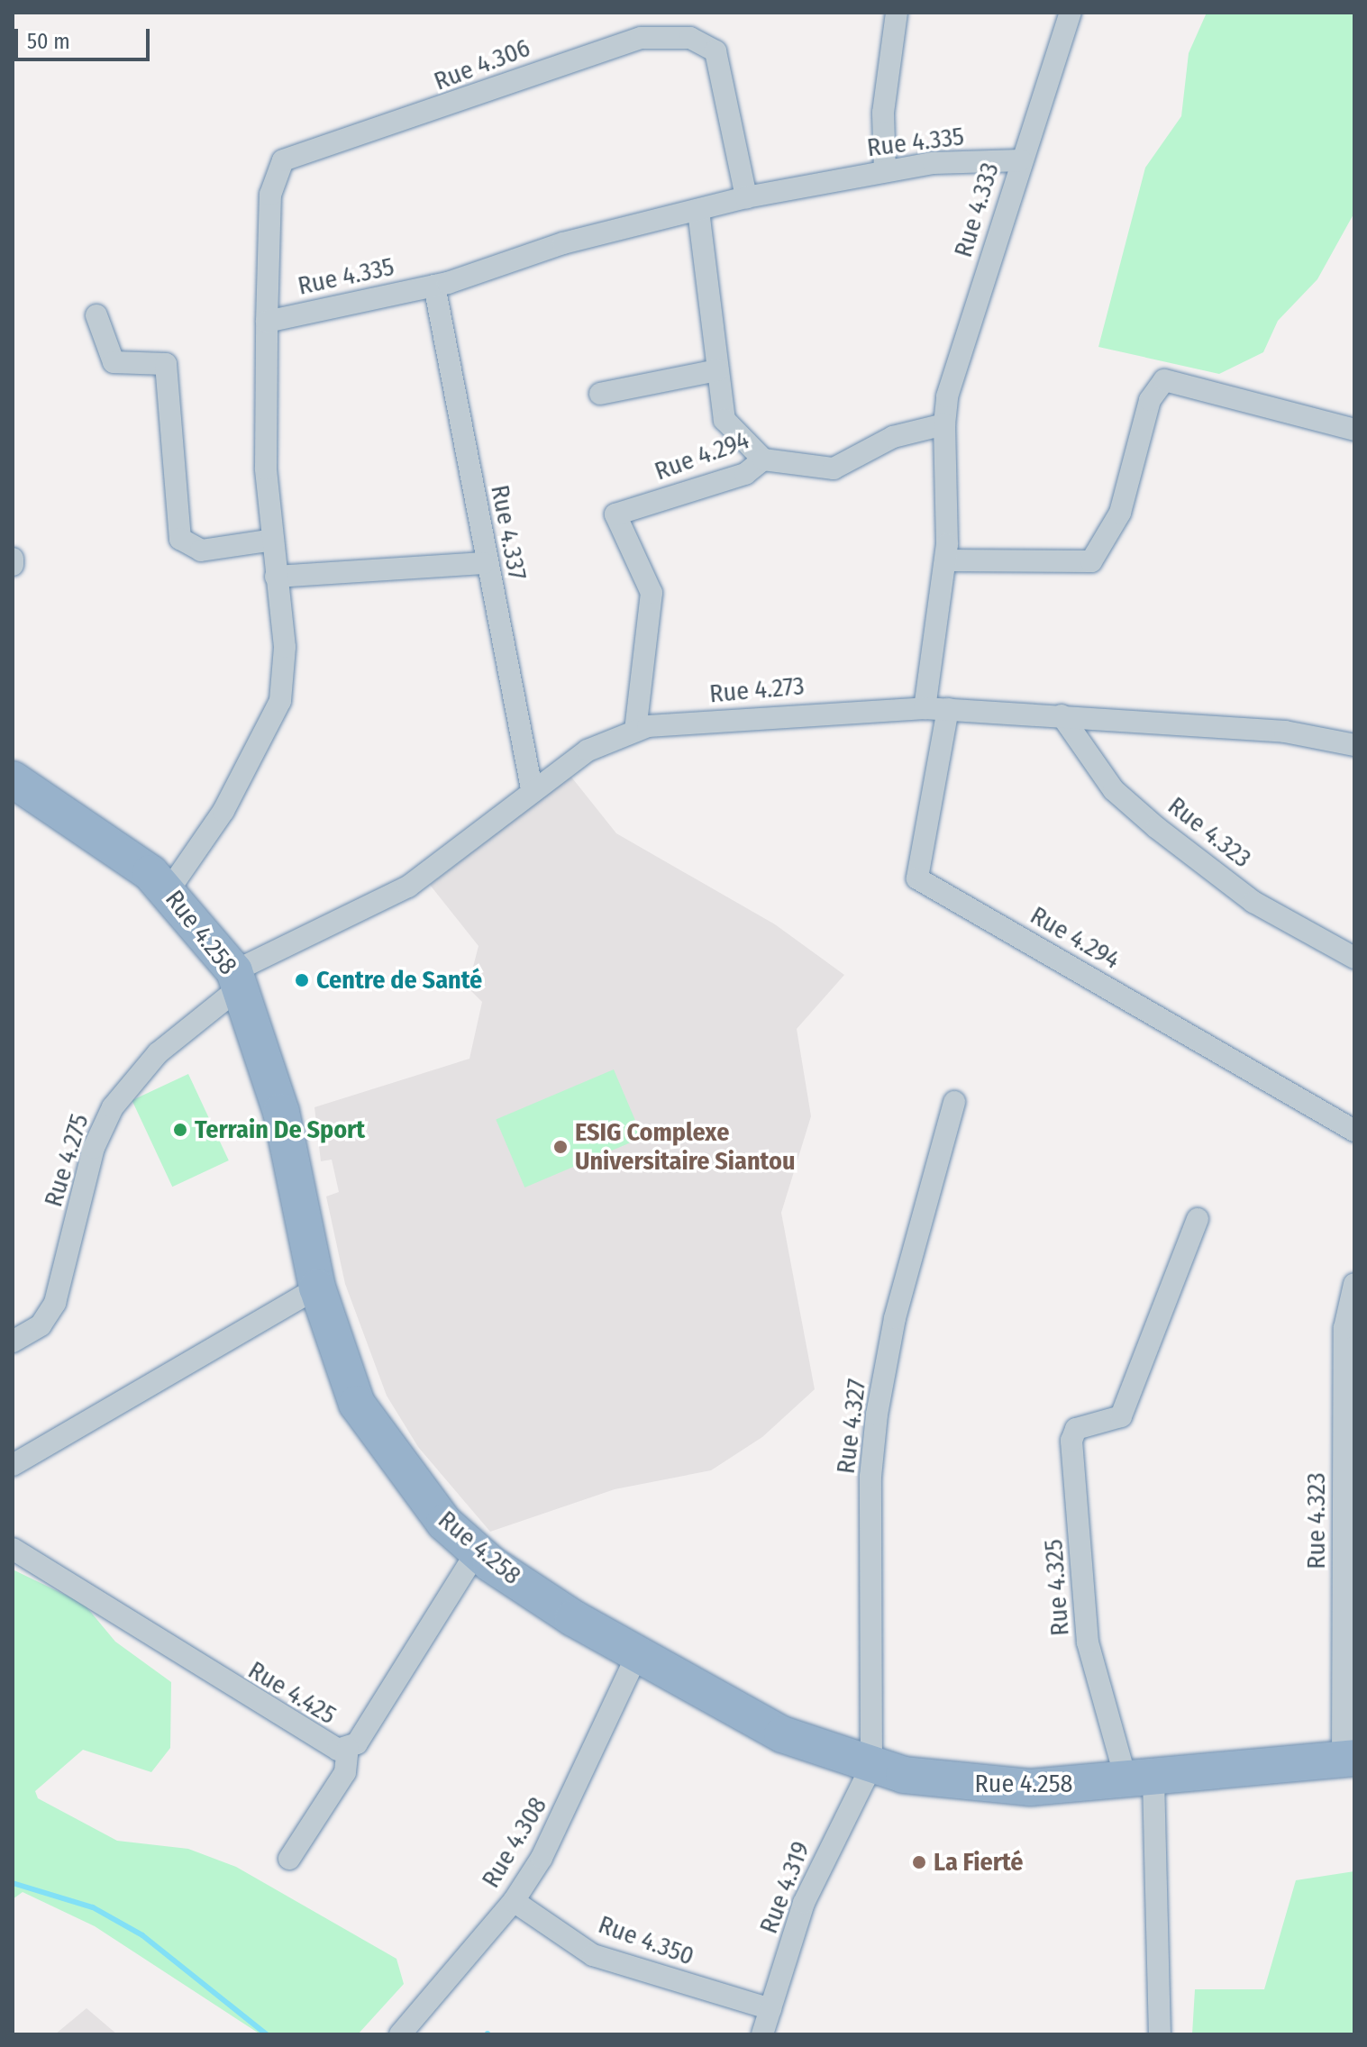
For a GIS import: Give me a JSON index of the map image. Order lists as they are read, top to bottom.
{
  "streets": {
    "highway": ["Rue 4.258"],
    "street": [
      "Rue 4.306",
      "Rue 4.335",
      "Rue 4.333",
      "Rue 4.294",
      "Rue 4.337",
      "Rue 4.273",
      "Rue 4.323",
      "Rue 4.275",
      "Rue 4.327",
      "Rue 4.325",
      "Rue 4.425",
      "Rue 4.308",
      "Rue 4.319",
      "Rue 4.350"
    ]
  },
  "crossings": [
    ["Rue 4.306", "Rue 4.335"],
    ["Rue 4.335", "Rue 4.333"],
    ["Rue 4.335", "Rue 4.337"],
    ["Rue 4.333", "Rue 4.294"],
    ["Rue 4.294", "Rue 4.273"],
    ["Rue 4.337", "Rue 4.273"],
    ["Rue 4.273", "Rue 4.323"],
    ["Rue 4.273", "Rue 4.258"],
    ["Rue 4.273", "Rue 4.275"],
    ["Rue 4.323", "Rue 4.258"],
    ["Rue 4.258", "Rue 4.275"],
    ["Rue 4.258", "Rue 4.327"],
    ["Rue 4.258", "Rue 4.325"],
    ["Rue 4.258", "Rue 4.425"],
    ["Rue 4.258", "Rue 4.308"],
    ["Rue 4.258", "Rue 4.319"],
    ["Rue 4.327", "Rue 4.319"],
    ["Rue 4.308", "Rue 4.350"],
    ["Rue 4.319", "Rue 4.350"]
  ],
  "places": [
    "Centre de Santé",
    "Terrain De Sport",
    "ESIG Complexe Universitaire Siantou",
    "La Fierté"
  ],
  "scale_bar": "50 m"
}
